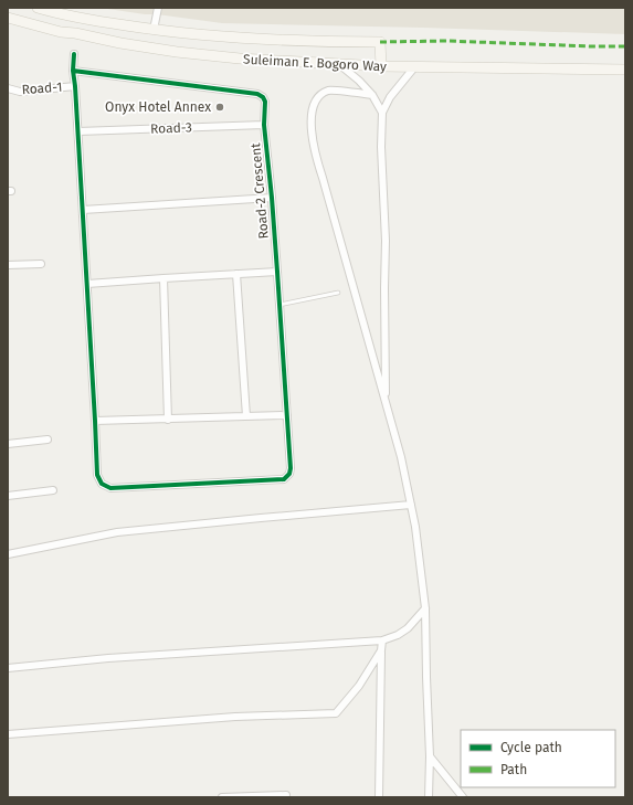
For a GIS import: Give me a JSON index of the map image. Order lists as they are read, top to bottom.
{
  "streets": {
    "main road": ["Suleiman E. Bogoro Way"],
    "street": ["Road-1", "Road-3", "Road-2 Crescent"]
  },
  "crossings": [
    ["Road-3", "Road-2 Crescent"]
  ],
  "places": ["Onyx Hotel Annex"],
  "legend": ["Cycle path", "Path"]
}
